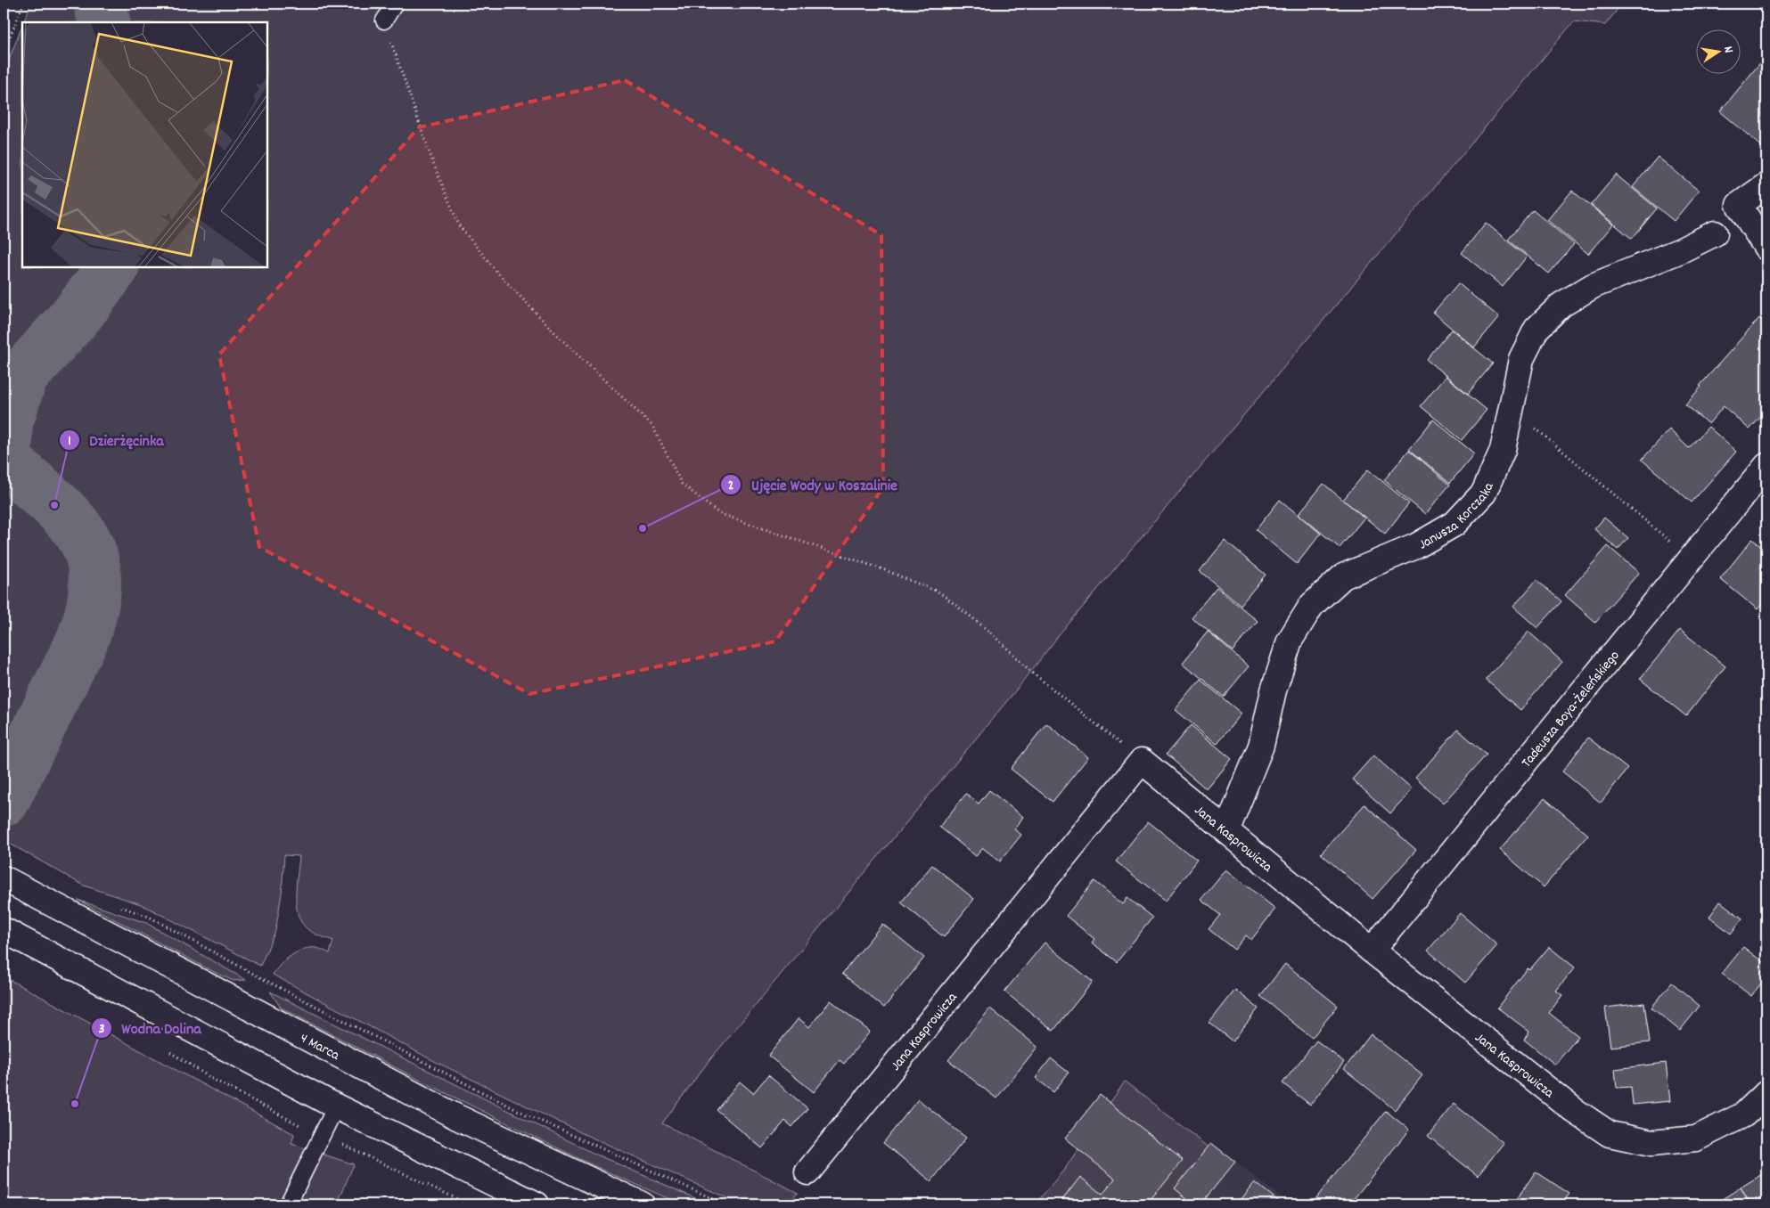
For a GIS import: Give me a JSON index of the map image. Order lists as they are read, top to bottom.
{
  "streets": {
    "street": [
      "Janusza Korczaka",
      "Tadeusza Boya-Żeleńskiego",
      "Jana Kasprowicza",
      "4 Marca"
    ]
  },
  "crossings": [
    ["Janusza Korczaka", "Jana Kasprowicza"],
    ["Tadeusza Boya-Żeleńskiego", "Jana Kasprowicza"]
  ],
  "places": ["Dzierżęcinka", "Ujęcie Wody w Koszalinie", "Wodna Dolina"],
  "north": "right"
}
